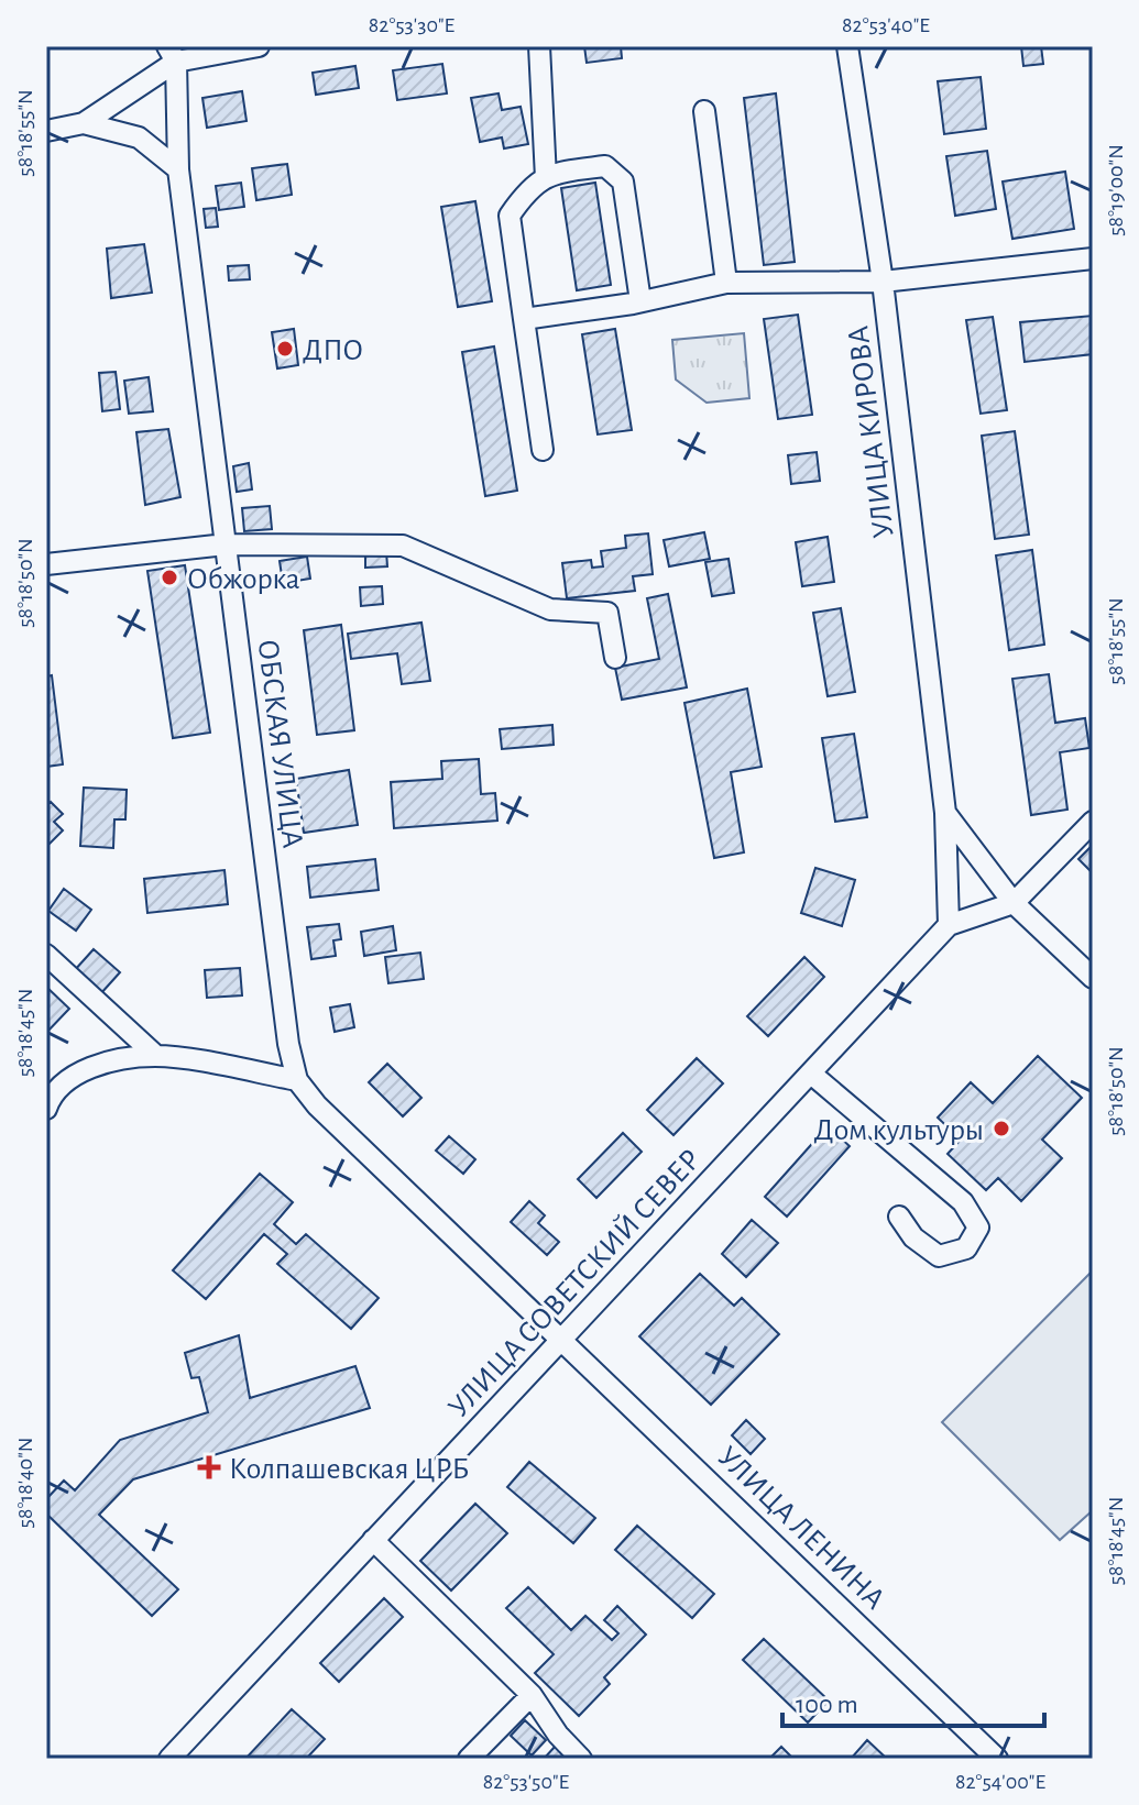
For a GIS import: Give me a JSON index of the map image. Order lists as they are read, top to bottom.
{
  "streets": {
    "street": [
      "УЛИЦА КИРОВА",
      "ОБСКАЯ УЛИЦА",
      "УЛИЦА СОВЕТСКИЙ СЕВЕР",
      "УЛИЦА ЛЕНИНА"
    ]
  },
  "crossings": [
    ["УЛИЦА КИРОВА", "УЛИЦА СОВЕТСКИЙ СЕВЕР"],
    ["ОБСКАЯ УЛИЦА", "УЛИЦА СОВЕТСКИЙ СЕВЕР"],
    ["ОБСКАЯ УЛИЦА", "УЛИЦА ЛЕНИНА"],
    ["УЛИЦА СОВЕТСКИЙ СЕВЕР", "УЛИЦА ЛЕНИНА"]
  ],
  "places": {
    "other": ["ДПО", "Обжорка", "Дом культуры"],
    "health": ["Колпашевская ЦРБ"]
  },
  "scale_bar": "100 m",
  "coordinates": [
    "82°53'30\"E",
    "82°53'40\"E",
    "58°18'55\"N",
    "58°19'00\"N",
    "58°18'50\"N",
    "58°18'45\"N",
    "58°18'40\"N",
    "82°53'50\"E",
    "82°54'00\"E"
  ]
}
